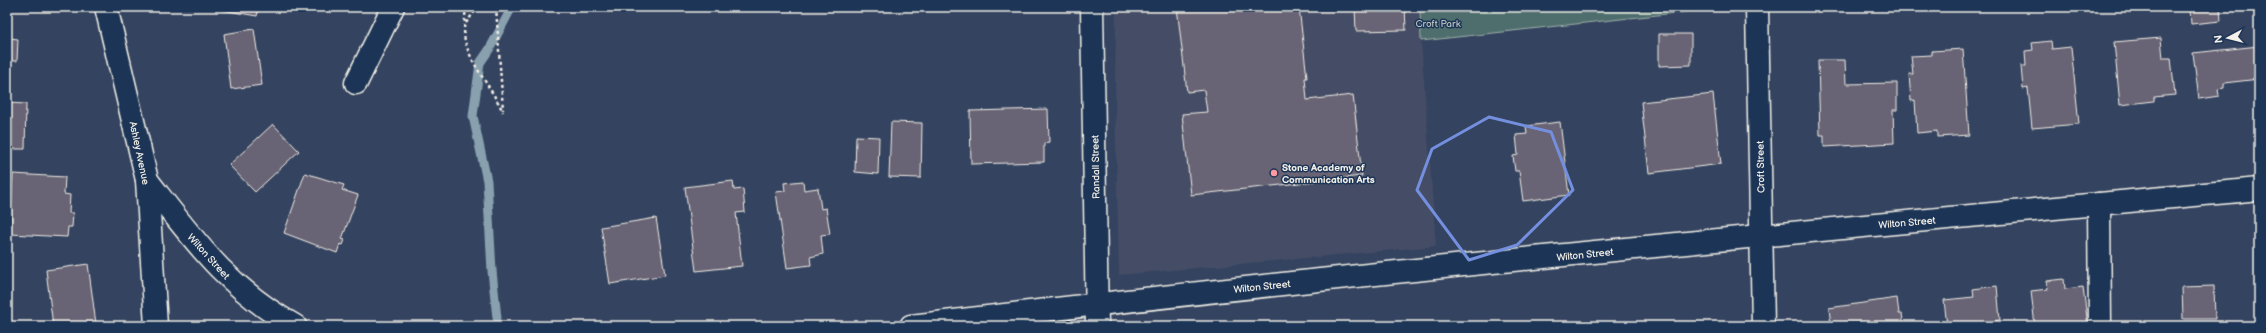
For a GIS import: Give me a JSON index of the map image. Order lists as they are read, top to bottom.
{
  "streets": {
    "street": [
      "Ashley Avenue",
      "Randall Street",
      "Croft Street",
      "Wilton Street"
    ]
  },
  "crossings": [
    ["Ashley Avenue", "Wilton Street"],
    ["Randall Street", "Wilton Street"],
    ["Croft Street", "Wilton Street"]
  ],
  "parks": ["Croft Park"],
  "places": ["Stone Academy of Communication Arts"],
  "north": "left"
}
